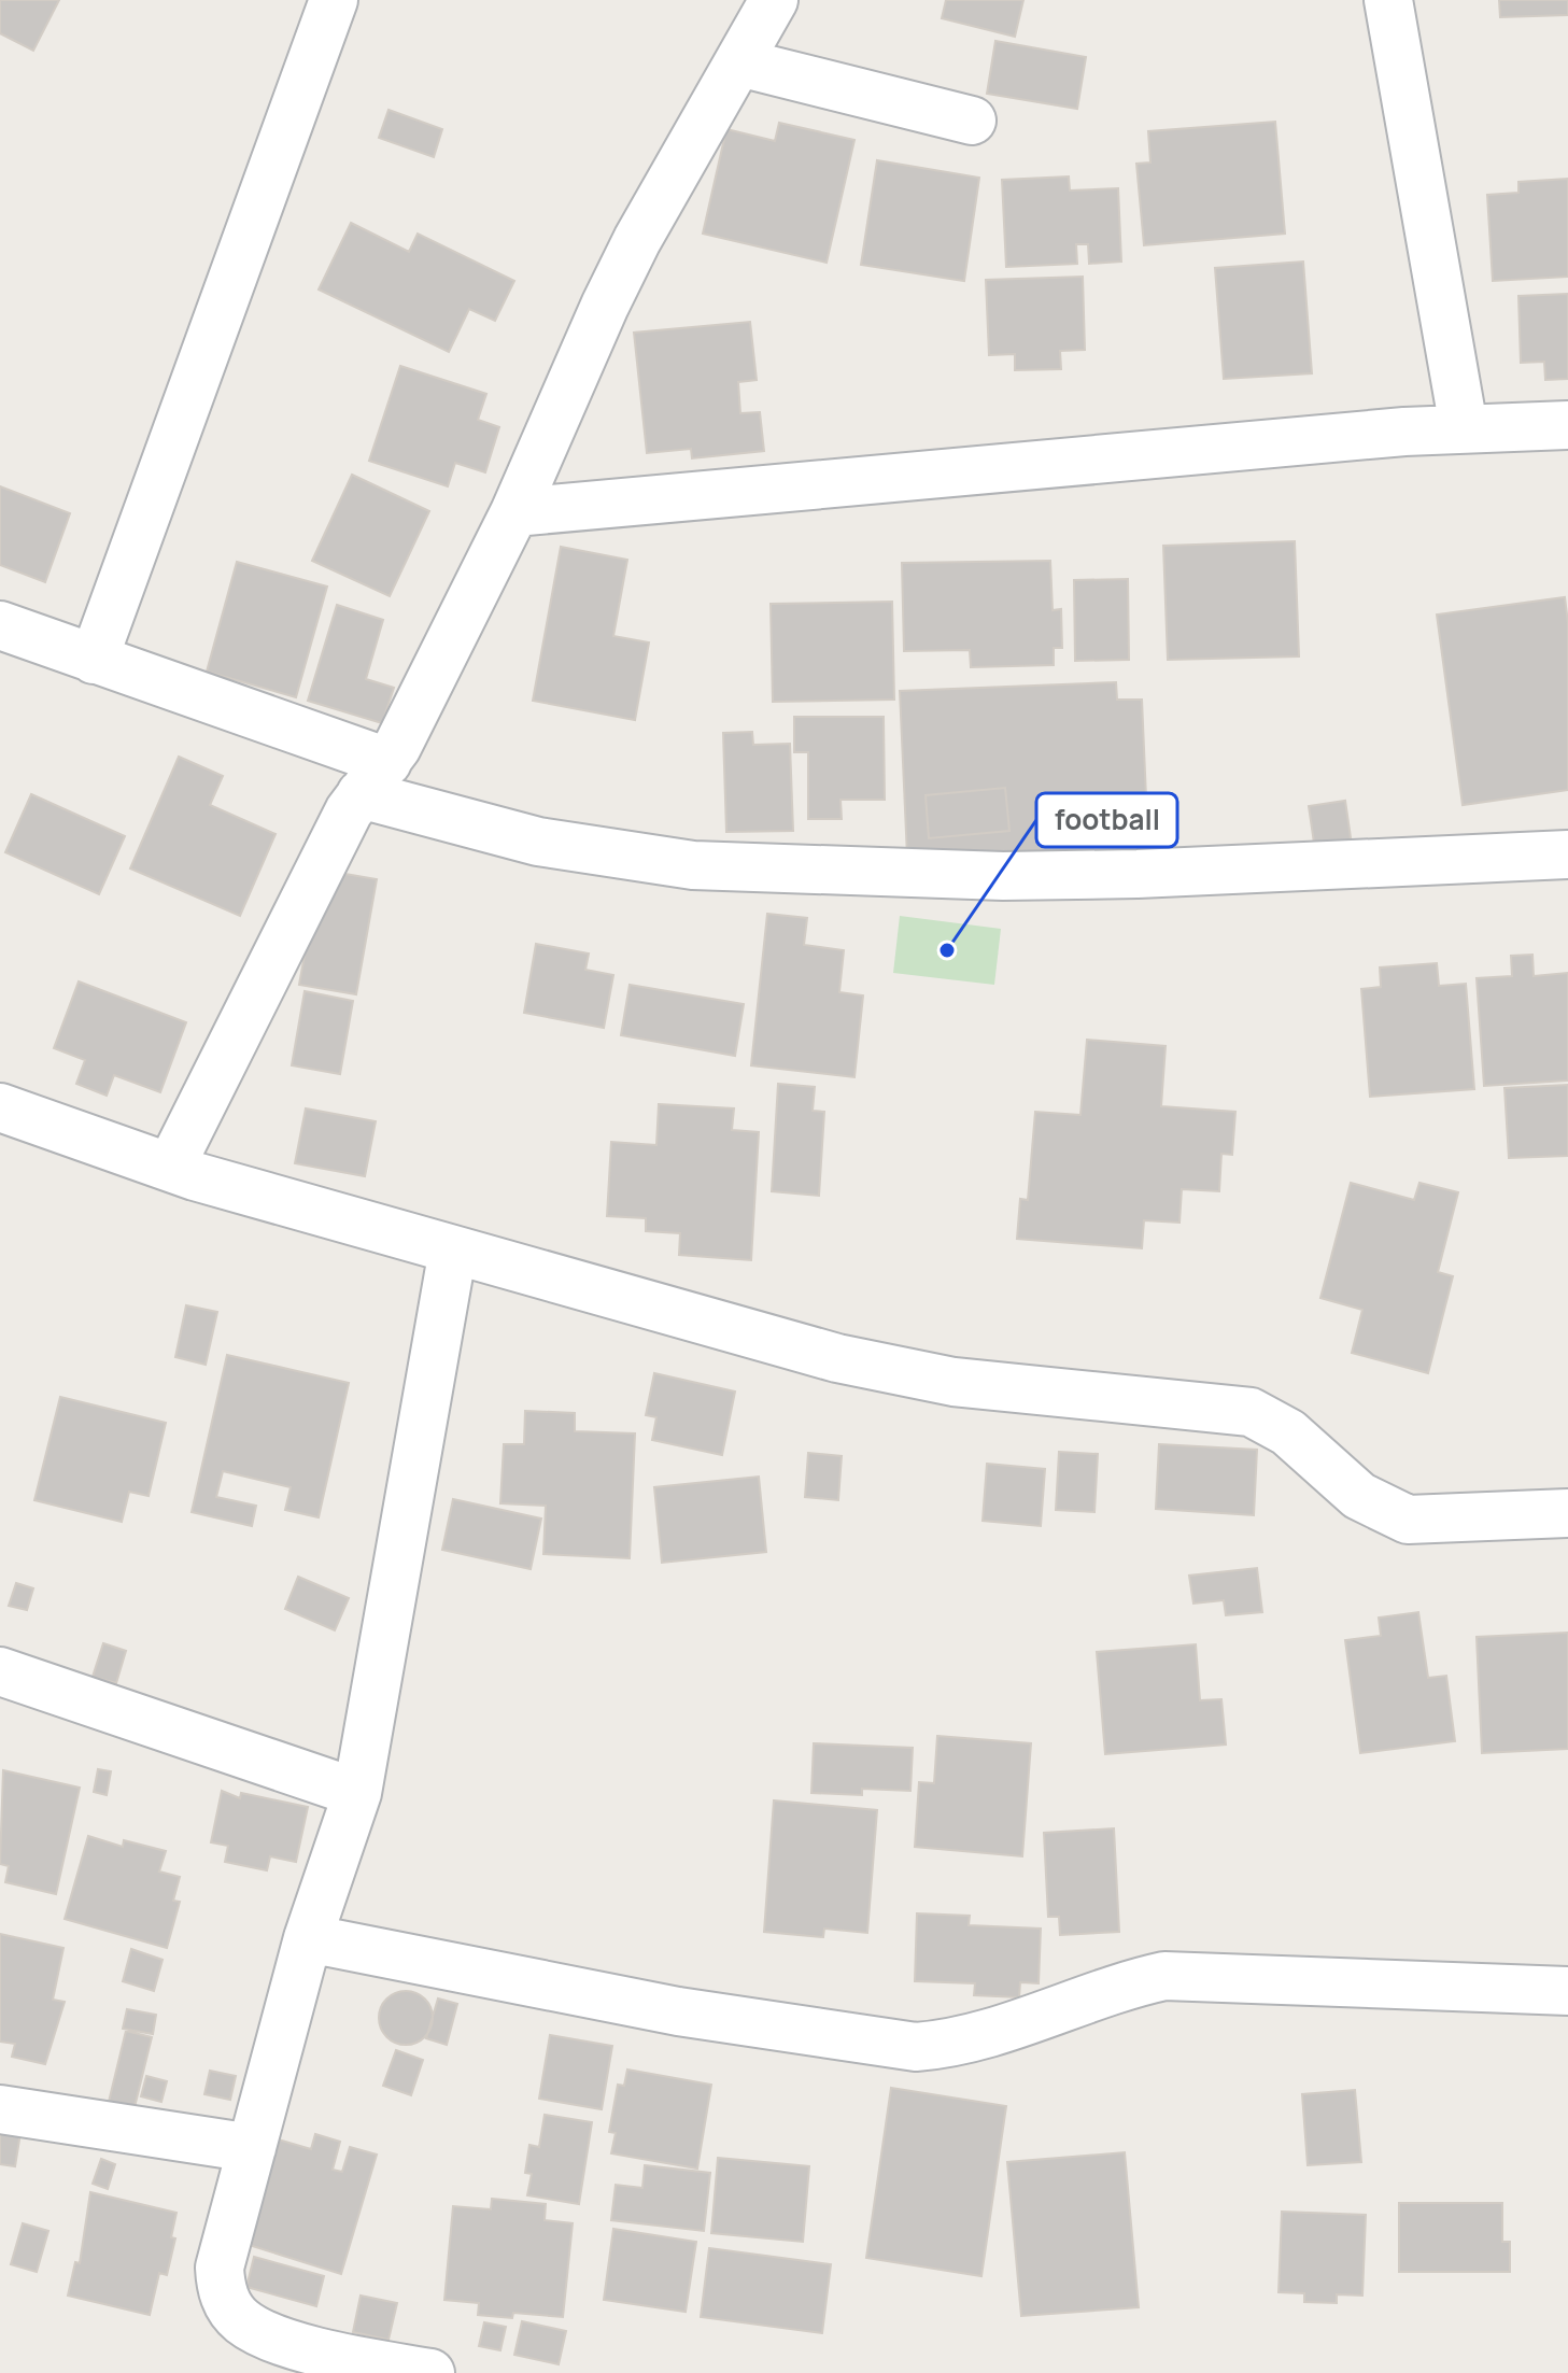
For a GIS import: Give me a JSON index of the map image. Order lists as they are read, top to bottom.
{
  "places": ["football"]
}
